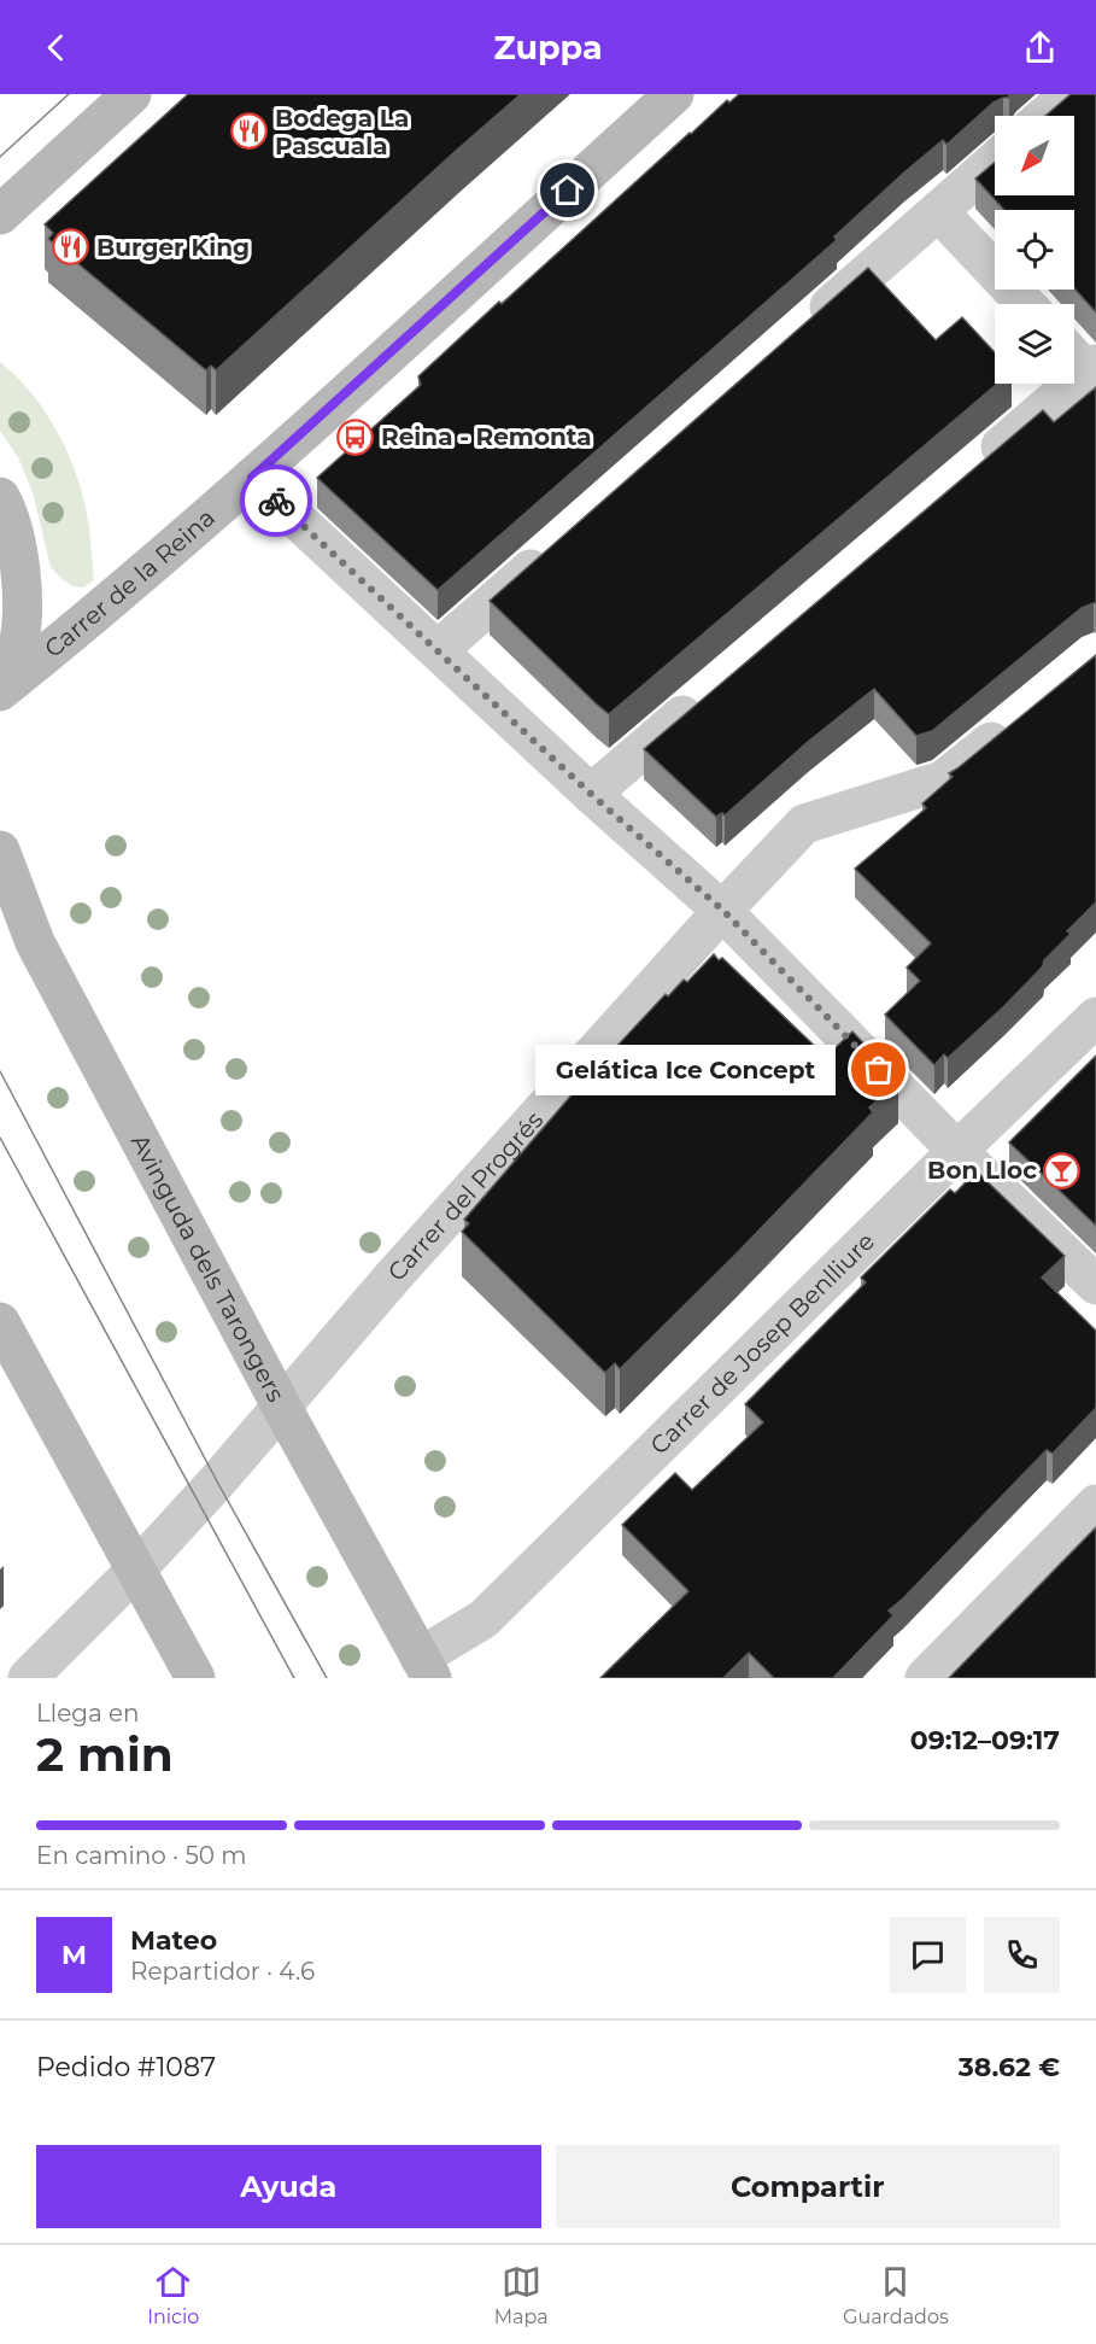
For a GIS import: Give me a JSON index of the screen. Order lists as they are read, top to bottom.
{
  "streets": {
    "main road": ["Carrer de la Reina", "Avinguda dels Tarongers"],
    "street": ["Carrer del Progrés", "Carrer de Josep Benlliure"]
  },
  "crossings": [
    ["Carrer del Progrés", "Avinguda dels Tarongers"],
    ["Avinguda dels Tarongers", "Carrer de Josep Benlliure"]
  ],
  "places": {
    "restaurant": ["Bodega La Pascuala", "Burger King"],
    "bus stop": ["Reina - Remonta"],
    "other": ["Gelática Ice Concept"],
    "bar": ["Bon Lloc"]
  },
  "north": "bottom left",
  "page": {
    "header": "Zuppa",
    "bubble": "Gelática Ice Concept",
    "heading": ["2 min", "Llega en", "09:12–09:17"],
    "panel": [
      "Mateo",
      "Repartidor · 4.6",
      "Pedido #1087",
      "38.62 €"
    ],
    "bar": "En camino · 50 m",
    "round": "M",
    "buttons": ["Ayuda", "Compartir"],
    "tabs": ["Inicio", "Mapa", "Guardados"]
  }
}
